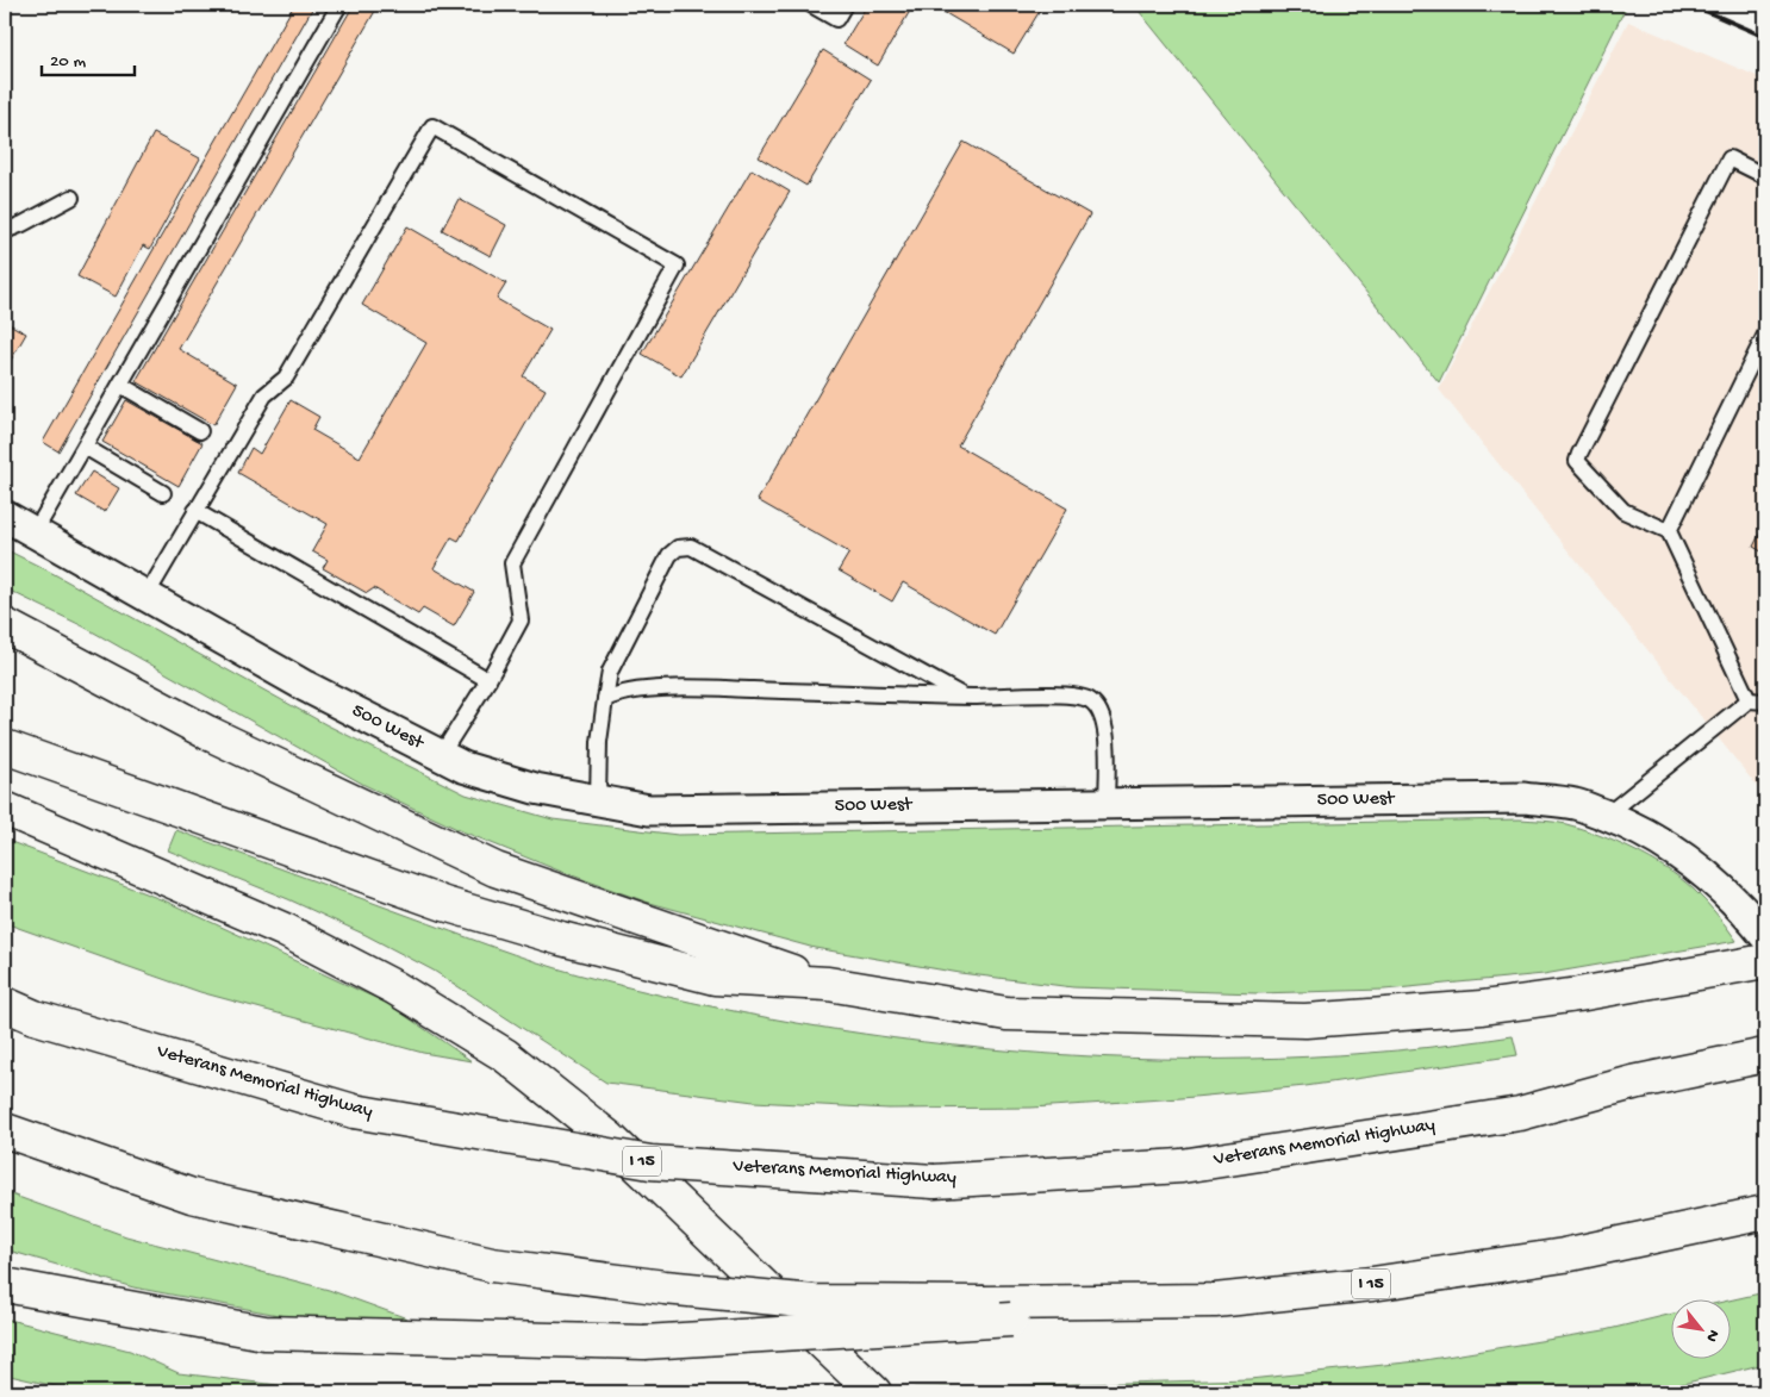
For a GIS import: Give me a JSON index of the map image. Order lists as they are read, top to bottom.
{
  "streets": {
    "highway": ["Veterans Memorial Highway", "I 15"],
    "street": ["500 West"]
  },
  "scale_bar": "20 m",
  "north": "bottom right"
}
